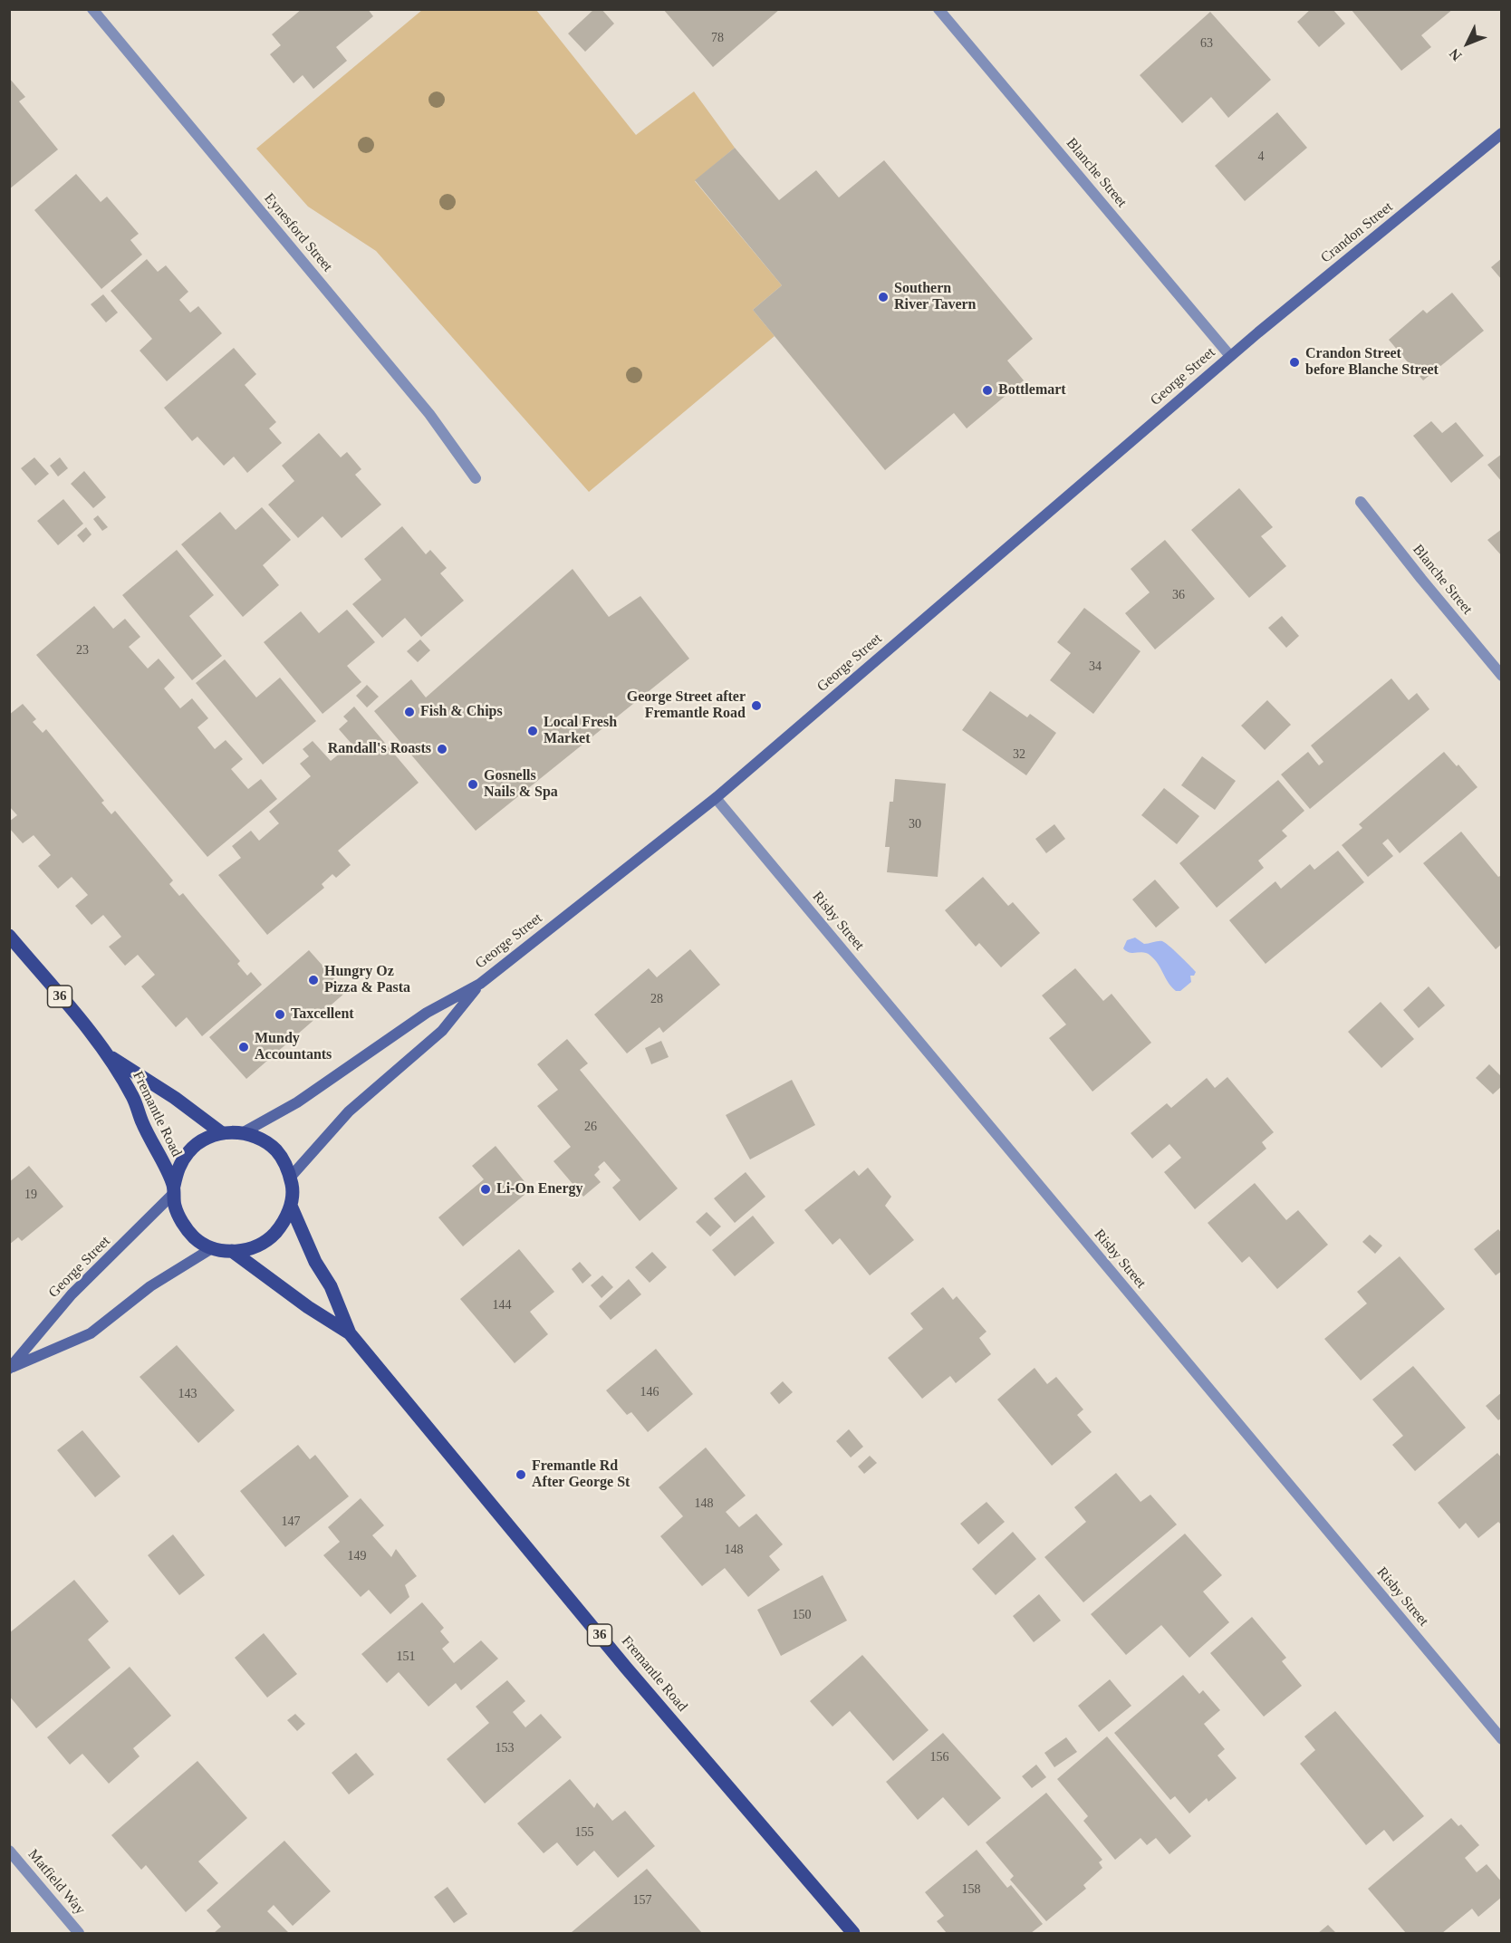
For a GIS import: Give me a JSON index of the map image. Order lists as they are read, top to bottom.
{
  "streets": {
    "main road": [
      "Crandon Street",
      "George Street",
      "36",
      "Fremantle Road"
    ],
    "street": [
      "Blanche Street",
      "Eynesford Street",
      "Risby Street",
      "Matfield Way"
    ]
  },
  "crossings": [
    ["Blanche Street", "Crandon Street"],
    ["Blanche Street", "George Street"],
    ["Crandon Street", "George Street"],
    ["George Street", "Risby Street"],
    ["George Street", "Fremantle Road"]
  ],
  "places": [
    "Southern River Tavern",
    "Crandon Street before Blanche Street",
    "Bottlemart",
    "George Street after Fremantle Road",
    "Fish & Chips",
    "Local Fresh Market",
    "Randall's Roasts",
    "Gosnells Nails & Spa",
    "Hungry Oz Pizza & Pasta",
    "Taxcellent",
    "Mundy Accountants",
    "Li-On Energy",
    "Fremantle Rd After George St"
  ],
  "house_numbers": [
    "78",
    "63",
    "4",
    "36",
    "23",
    "34",
    "32",
    "30",
    "28",
    "26",
    "19",
    "144",
    "146",
    "143",
    "148",
    "147",
    "148",
    "149",
    "150",
    "151",
    "153",
    "156",
    "155",
    "158",
    "157"
  ],
  "north": "bottom left"
}
